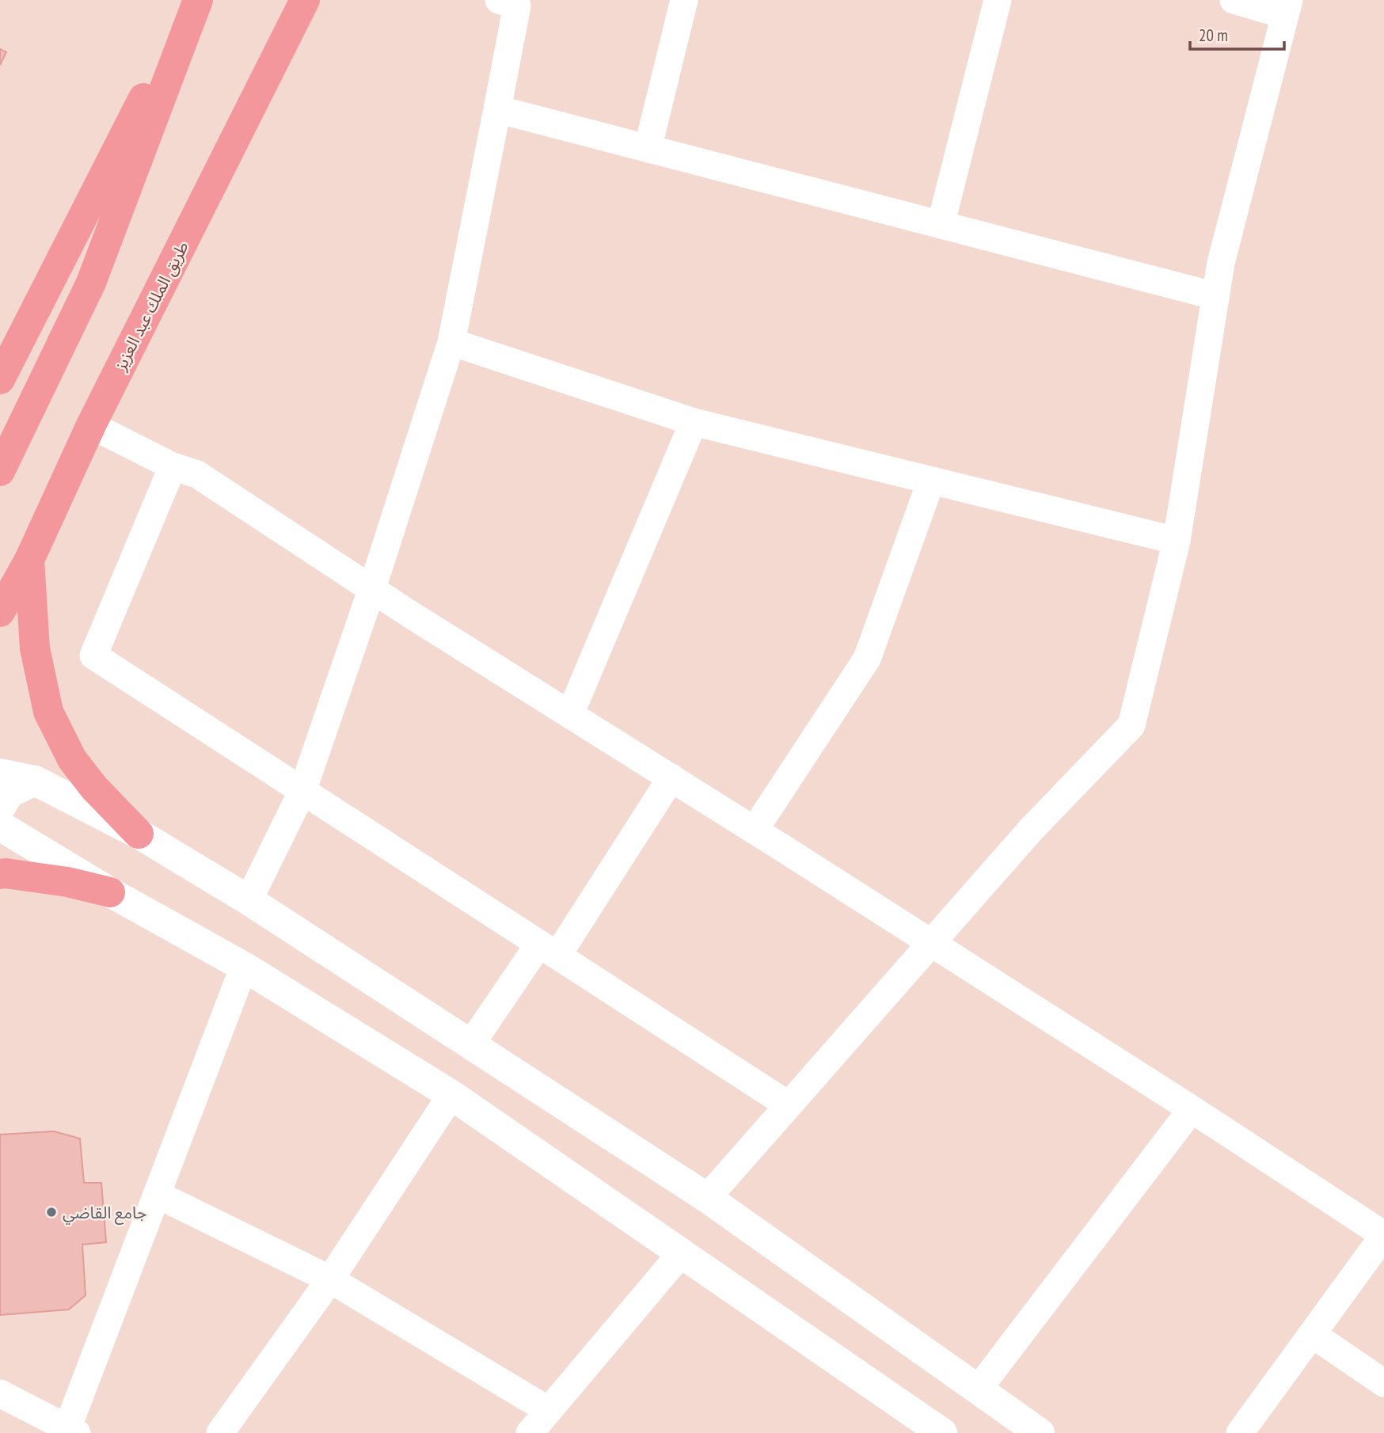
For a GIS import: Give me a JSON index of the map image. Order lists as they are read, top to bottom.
{
  "streets": {
    "highway": ["طريق الملك عبد العزيز"]
  },
  "places": ["جامع القاضي"],
  "scale_bar": "20 m"
}
